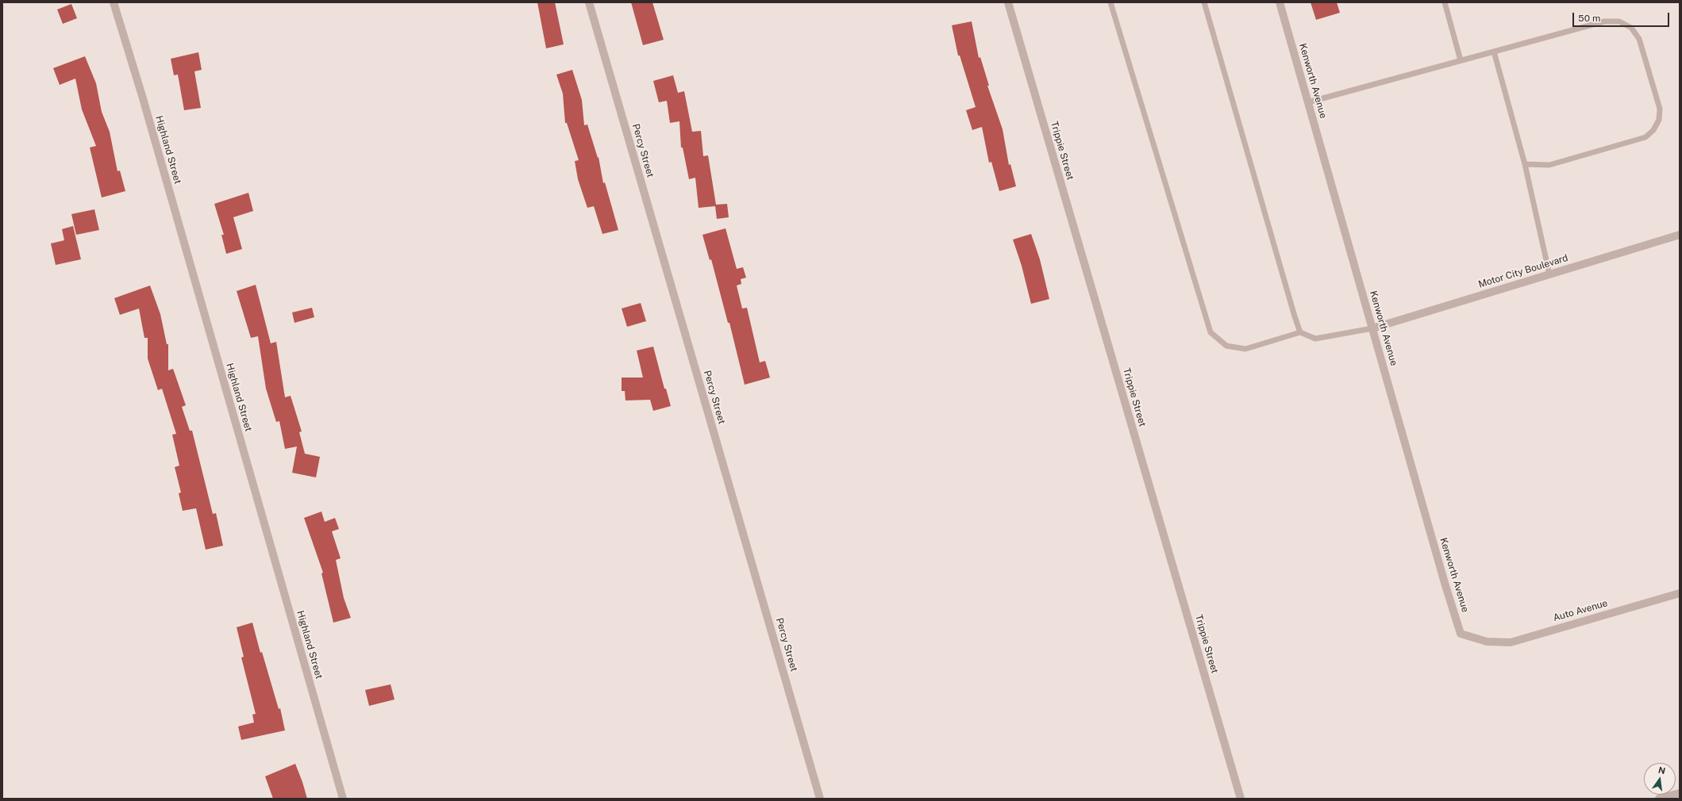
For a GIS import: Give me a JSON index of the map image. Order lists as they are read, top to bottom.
{
  "streets": {
    "street": [
      "Kenworth Avenue",
      "Highland Street",
      "Percy Street",
      "Trippie Street",
      "Motor City Boulevard",
      "Auto Avenue"
    ]
  },
  "crossings": [
    ["Kenworth Avenue", "Motor City Boulevard"],
    ["Kenworth Avenue", "Auto Avenue"]
  ],
  "scale_bar": "50 m",
  "north": "top"
}
